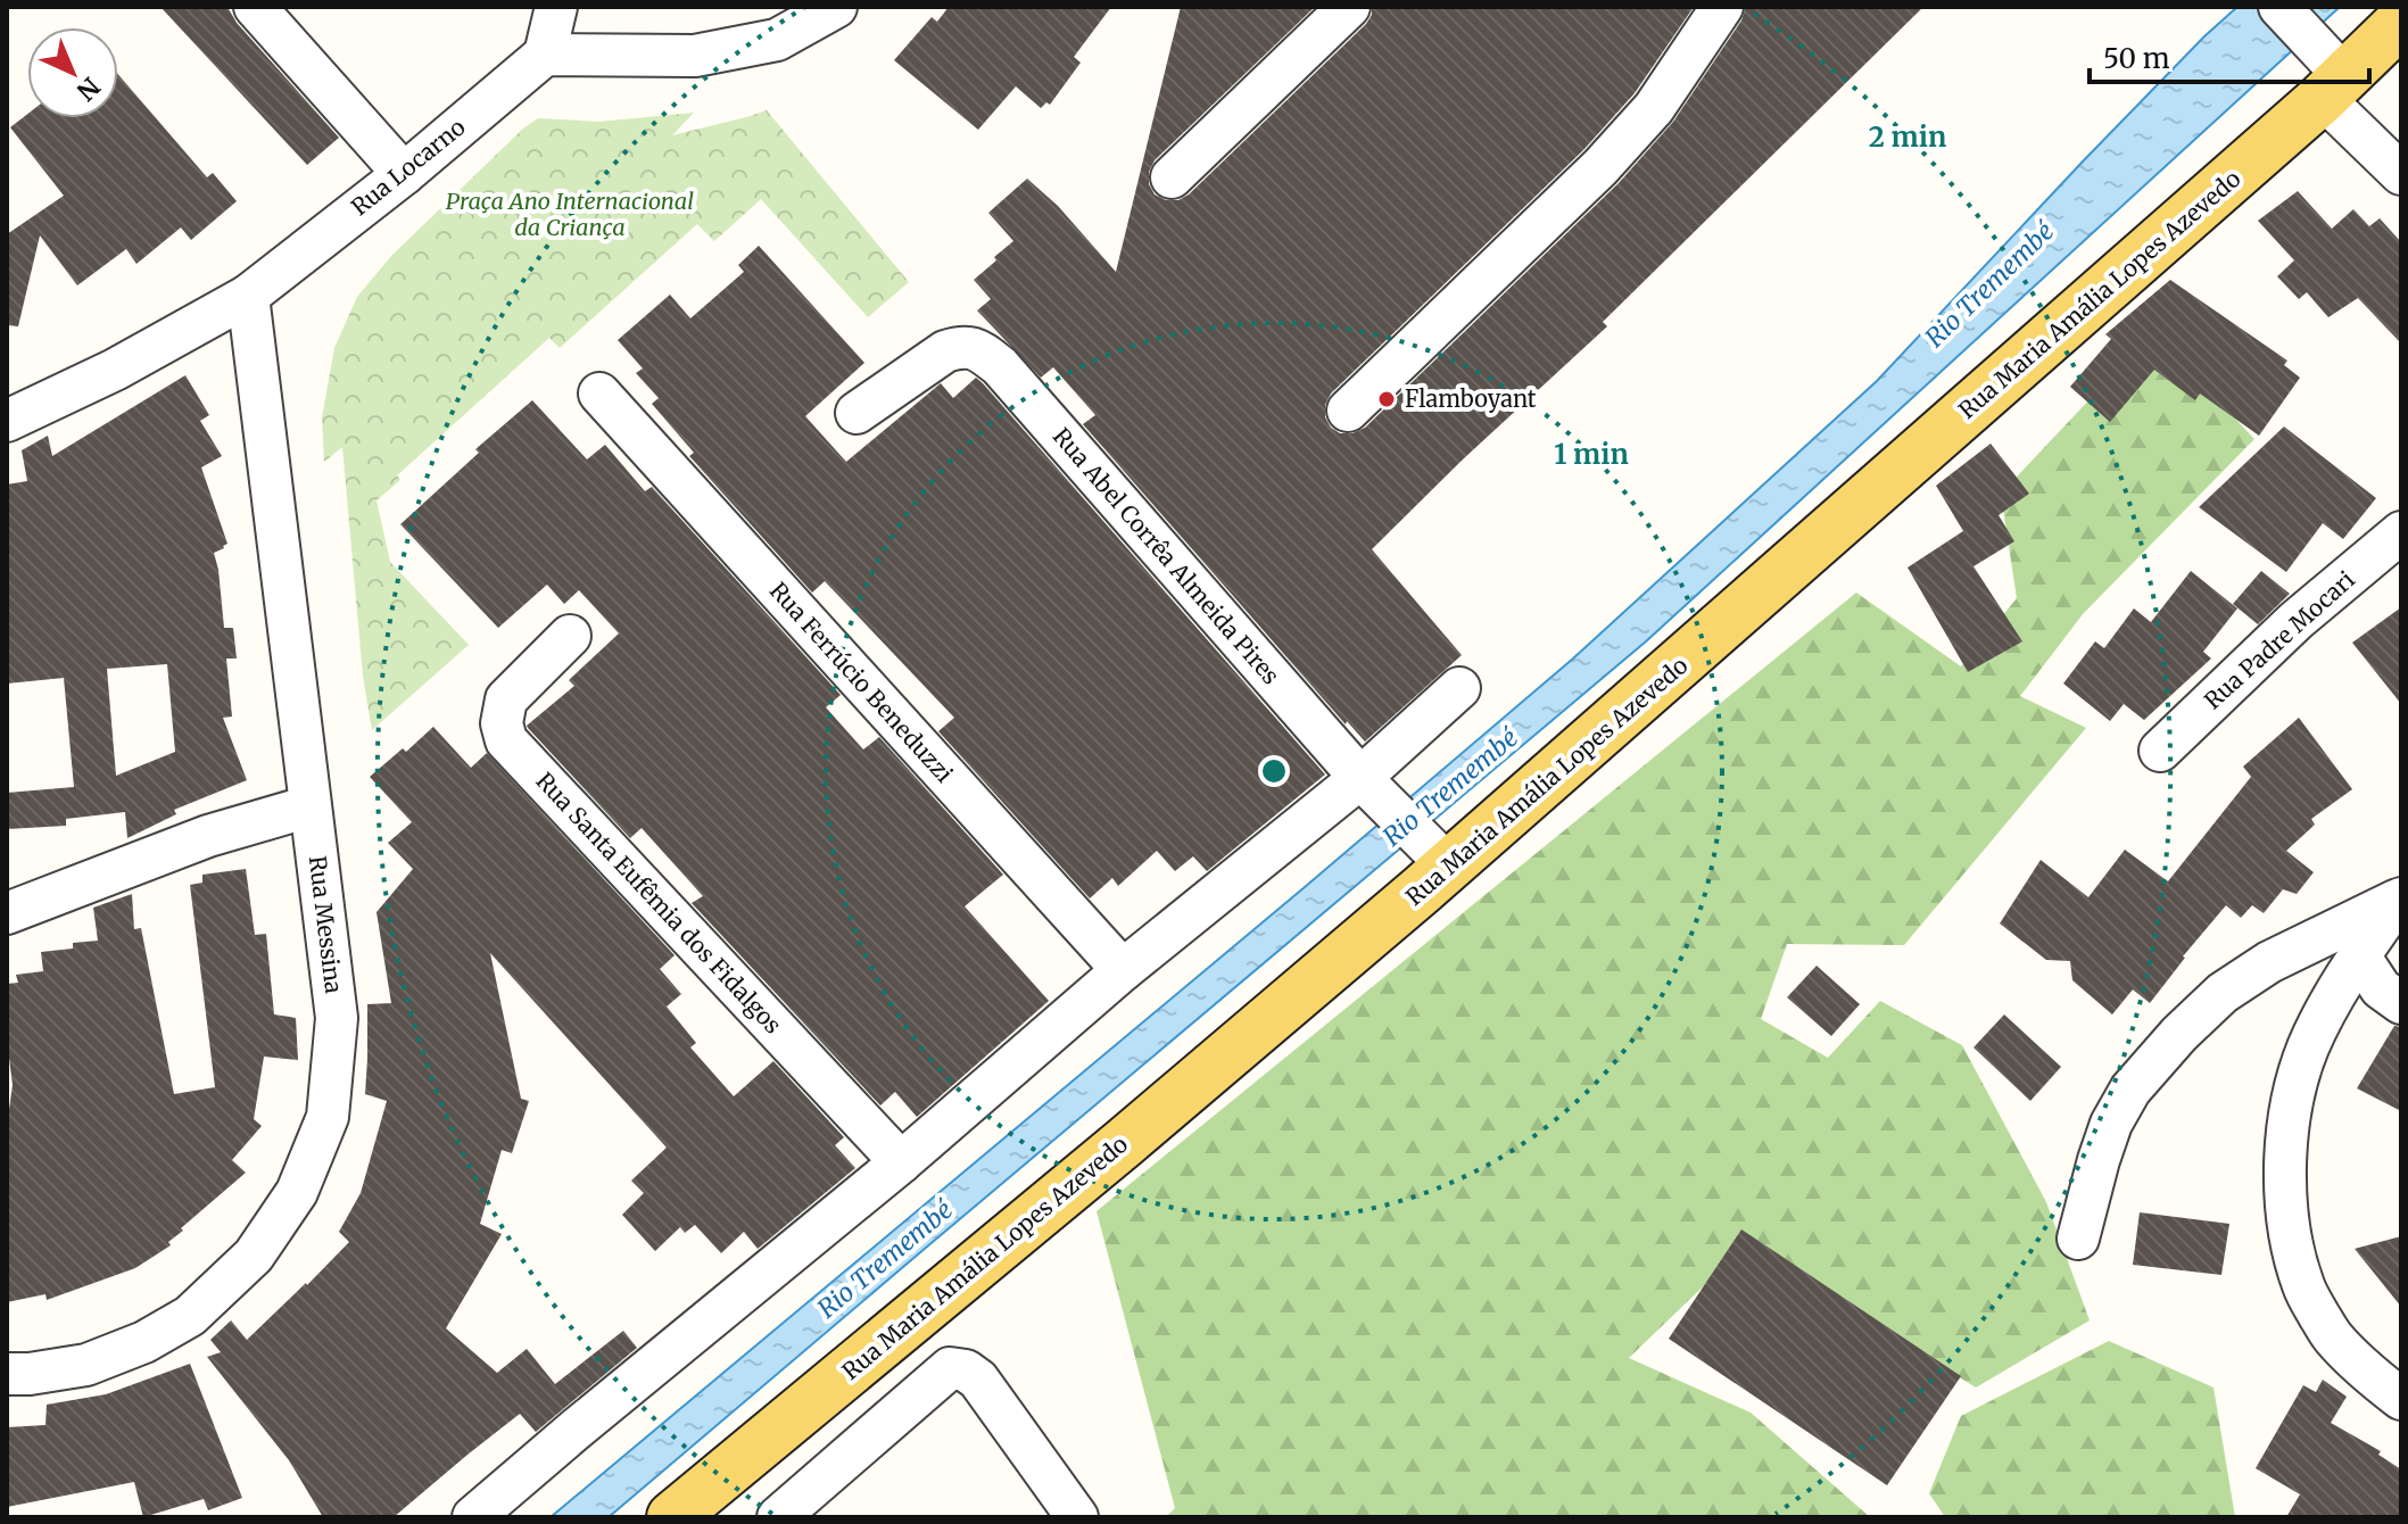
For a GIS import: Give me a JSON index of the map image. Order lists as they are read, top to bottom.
{
  "streets": {
    "main road": ["Rua Maria Amália Lopes Azevedo"],
    "street": [
      "Rua Locarno",
      "Rua Abel Corrêa Almeida Pires",
      "Rua Padre Mocari",
      "Rua Ferrúcio Beneduzzi",
      "Rua Santa Eufêmia dos Fidalgos",
      "Rua Messina"
    ]
  },
  "crossings": [
    ["Rua Locarno", "Rua Messina"],
    ["Rua Maria Amália Lopes Azevedo", "Rua Abel Corrêa Almeida Pires"]
  ],
  "water": ["Rio Tremembé"],
  "parks": ["Praça Ano Internacional da Criança"],
  "places": ["Flamboyant"],
  "scale_bar": "50 m",
  "north": "bottom right",
  "rings": ["2 min", "1 min"]
}
